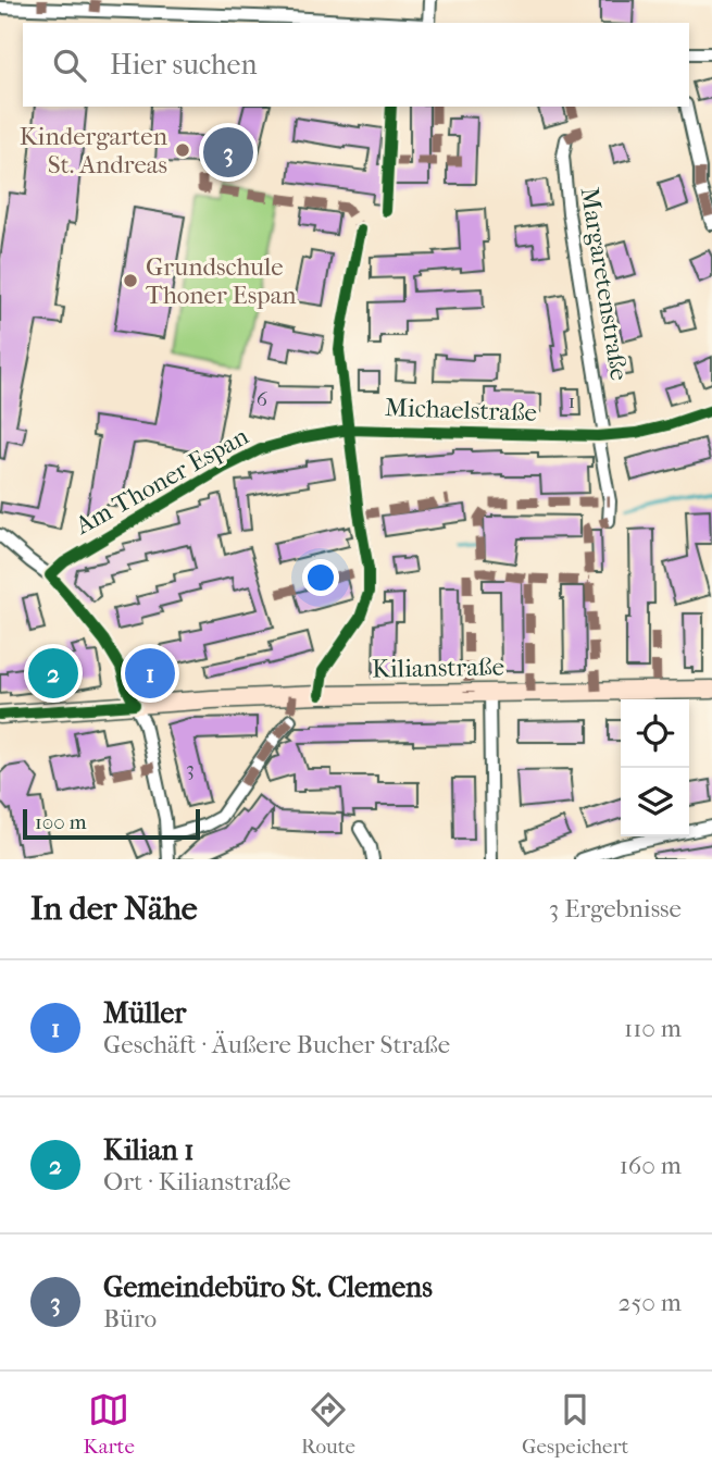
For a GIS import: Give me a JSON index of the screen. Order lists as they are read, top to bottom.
{
  "streets": {
    "main road": ["Kilianstraße"],
    "street": ["Margaretenstraße", "Michaelstraße", "Am Thoner Espan"]
  },
  "crossings": [
    ["Margaretenstraße", "Michaelstraße"],
    ["Michaelstraße", "Am Thoner Espan"],
    ["Michaelstraße", "Kilianstraße"]
  ],
  "places": ["Kindergarten St. Andreas", "Grundschule Thoner Espan"],
  "house_numbers": ["6", "1", "3"],
  "scale_bar": "100 m",
  "page": {
    "search": "Hier suchen",
    "pins": ["3", "1", "2"],
    "scale": "100 m",
    "heading": ["In der Nähe", "3 Ergebnisse"],
    "list": [
      {
        "mark": "1",
        "name": "Müller",
        "note": "Geschäft · Äußere Bucher Straße",
        "value": "110 m"
      },
      {
        "mark": "2",
        "name": "Kilian 1",
        "note": "Ort · Kilianstraße",
        "value": "160 m"
      },
      {
        "mark": "3",
        "name": "Gemeindebüro St. Clemens",
        "note": "Büro",
        "value": "250 m"
      }
    ],
    "nav": ["Karte", "Route", "Gespeichert"]
  }
}
